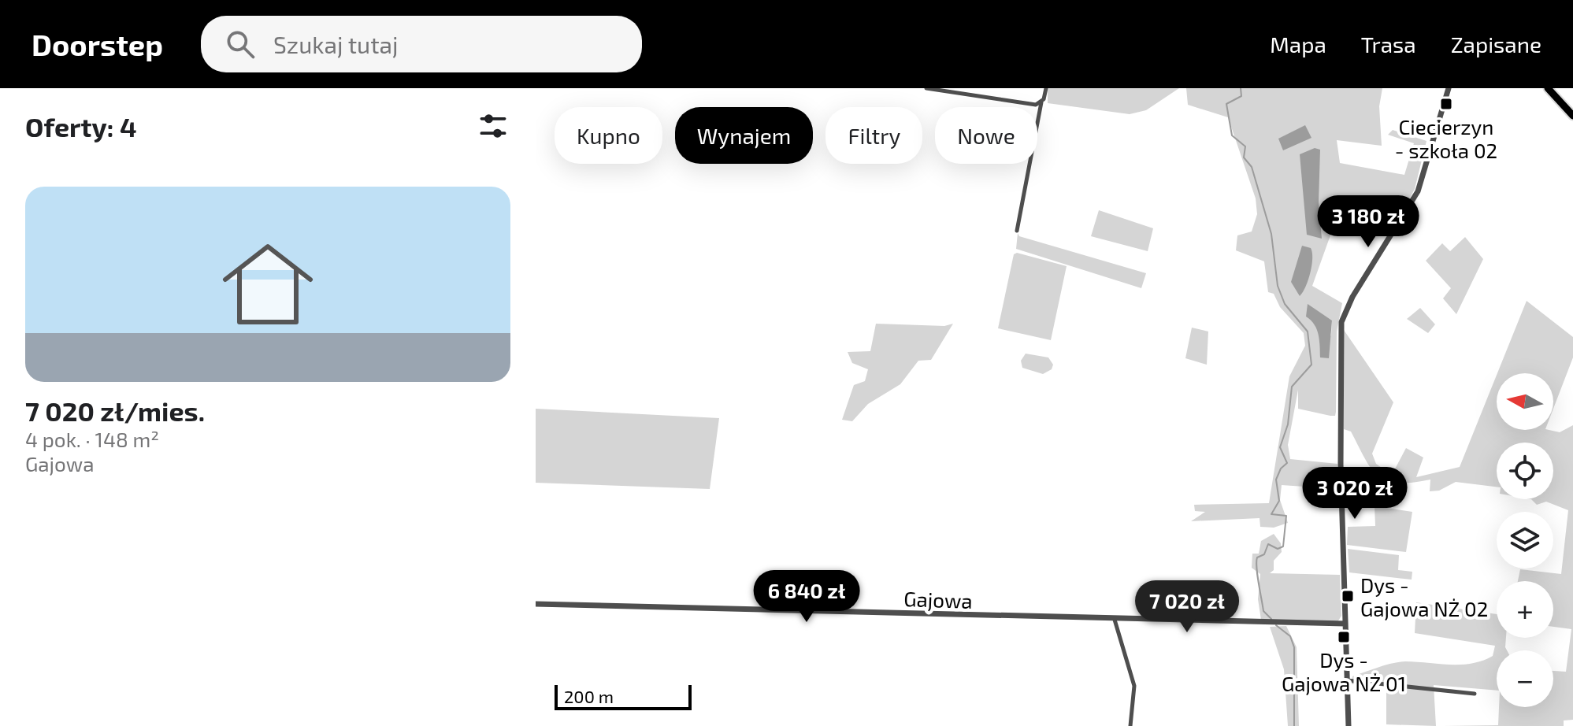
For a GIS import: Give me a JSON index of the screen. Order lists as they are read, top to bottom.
{
  "streets": {
    "street": ["Gajowa"]
  },
  "places": {
    "transit": ["Ciecierzyn - szkoła 02", "Dys - Gajowa NŻ 02", "Dys - Gajowa NŻ 01"]
  },
  "scale_bar": "200 m",
  "north": "left",
  "page": {
    "header": "Doorstep",
    "search": "Szukaj tutaj",
    "nav": ["Mapa", "Trasa", "Zapisane"],
    "heading": "Oferty: 4",
    "chip": [
      "Kupno",
      "Wynajem",
      "Filtry",
      "Nowe"
    ],
    "list": [
      {
        "name": "7 020 zł/mies.",
        "note": "4 pok. · 148 m² · Gajowa"
      }
    ],
    "price": [
      "3 180 zł",
      "3 020 zł",
      "6 840 zł",
      "7 020 zł"
    ],
    "map_buttons": ["+", "−"],
    "scale": "200 m"
  }
}
